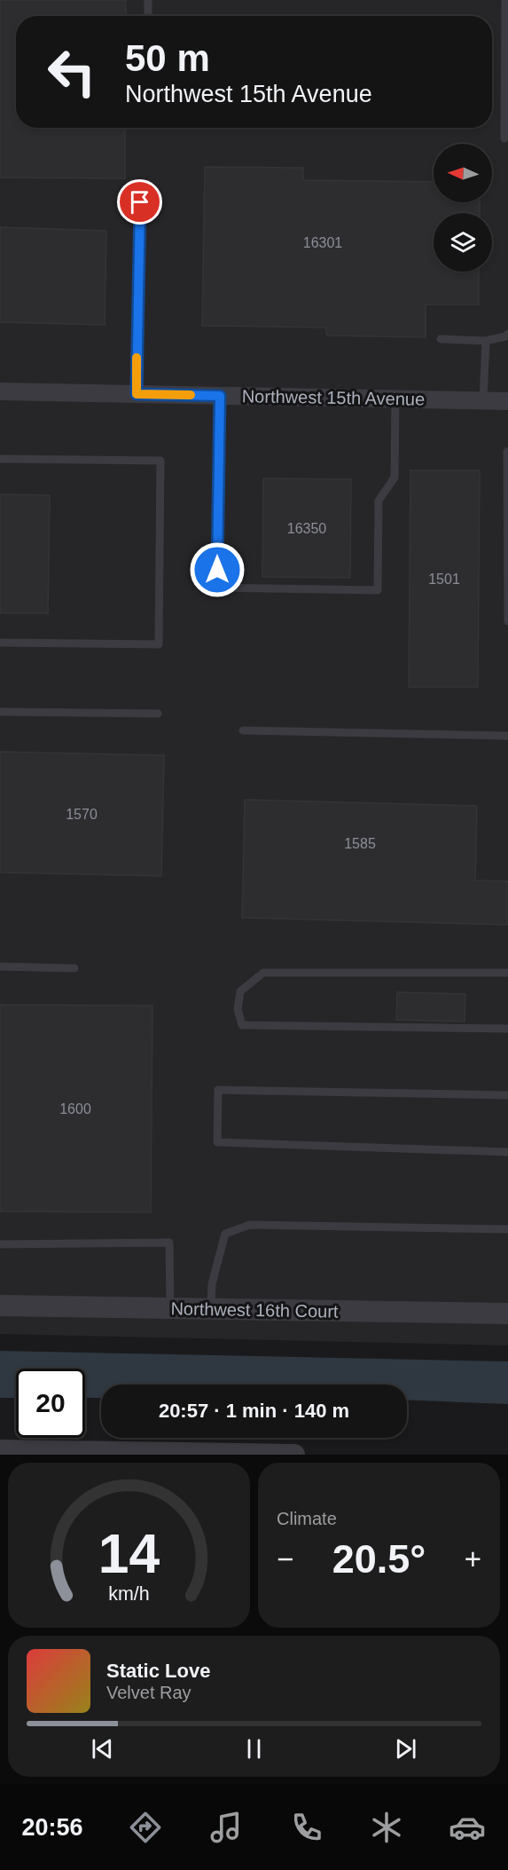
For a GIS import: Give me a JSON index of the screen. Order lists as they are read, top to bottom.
{
  "streets": {
    "street": ["Northwest 15th Avenue", "Northwest 16th Court"]
  },
  "house_numbers": [
    "16301",
    "16350",
    "1501",
    "1570",
    "1585",
    "1600"
  ],
  "north": "left",
  "page": {
    "turn": ["50 m", "Northwest 15th Avenue"],
    "limit": "20",
    "trip": "20:57 · 1 min · 140 m",
    "tile": "Climate",
    "heat": ["−", "20.5°", "+"],
    "song": ["Static Love", "Velvet Ray"],
    "tabs": "20:56",
    "gauge": ["14", "km/h"]
  }
}
